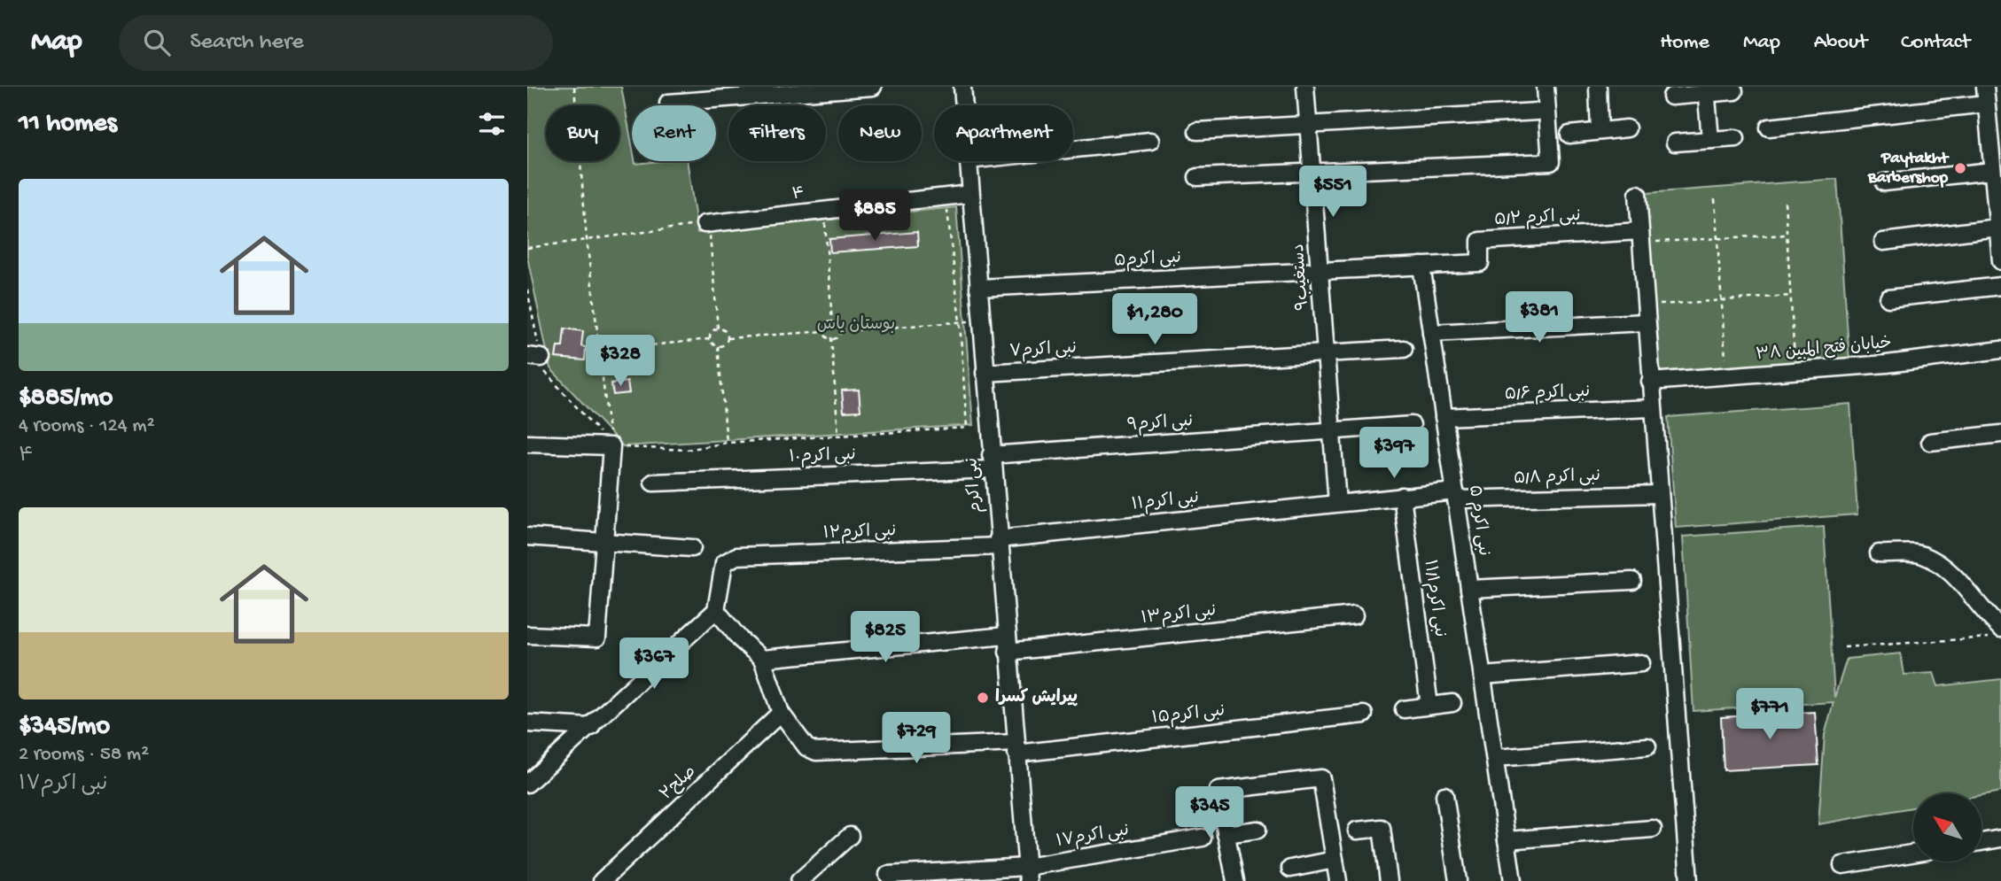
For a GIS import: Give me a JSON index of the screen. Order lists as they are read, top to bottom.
{
  "streets": {
    "street": [
      "۴",
      "نبی اکرم ۵/۲",
      "نبی اکرم۵",
      "دستغیب۹",
      "خیابان فتح المبین ۳۸",
      "نبی اکرم۷",
      "نبی اکرم ۵/۶",
      "نبی اکرم۹",
      "نبی اکرم۱۰",
      "نبی اکرم ۵/۸",
      "نبی اکرم",
      "نبی اکرم۱۱",
      "نبی اکرم ۵",
      "نبی اکرم۱۲",
      "نبی اکرم۱۱/۱",
      "نبی اکرم۱۳",
      "نبی اکرم۱۵",
      "صلح۲",
      "نبی اکرم۱۷"
    ]
  },
  "crossings": [
    ["۴", "نبی اکرم"],
    ["نبی اکرم ۵/۲", "نبی اکرم ۵"],
    ["نبی اکرم۵", "دستغیب۹"],
    ["نبی اکرم۵", "نبی اکرم"],
    ["دستغیب۹", "نبی اکرم۷"],
    ["دستغیب۹", "نبی اکرم۹"],
    ["نبی اکرم۷", "نبی اکرم"],
    ["نبی اکرم ۵/۶", "نبی اکرم ۵"],
    ["نبی اکرم۹", "نبی اکرم۱۰"],
    ["نبی اکرم۹", "نبی اکرم"],
    ["نبی اکرم۱۰", "نبی اکرم"],
    ["نبی اکرم ۵/۸", "نبی اکرم۱۱"],
    ["نبی اکرم ۵/۸", "نبی اکرم ۵"],
    ["نبی اکرم ۵/۸", "نبی اکرم۱۱/۱"],
    ["نبی اکرم", "نبی اکرم۱۱"],
    ["نبی اکرم", "نبی اکرم۱۲"],
    ["نبی اکرم", "نبی اکرم۱۳"],
    ["نبی اکرم", "نبی اکرم۱۵"],
    ["نبی اکرم", "نبی اکرم۱۷"],
    ["نبی اکرم۱۱", "نبی اکرم۱۲"],
    ["نبی اکرم۱۱", "نبی اکرم۱۱/۱"],
    ["نبی اکرم۱۵", "صلح۲"]
  ],
  "parks": ["بوستان یاس"],
  "places": ["Paytakht Barbershop", "پیرایش کسرا"],
  "north": "top left",
  "page": {
    "header": "Map",
    "search": "Search here",
    "nav": [
      "Home",
      "Map",
      "About",
      "Contact"
    ],
    "heading": "11 homes",
    "chip": [
      "Buy",
      "Rent",
      "Filters",
      "New",
      "Apartment"
    ],
    "list": [
      {
        "name": "$885/mo",
        "note": "4 rooms · 124 m² · ۴"
      },
      {
        "name": "$345/mo",
        "note": "2 rooms · 58 m² · نبی اکرم۱۷"
      }
    ],
    "price": [
      "$551",
      "$885",
      "$381",
      "$1,280",
      "$328",
      "$397",
      "$825",
      "$367",
      "$771",
      "$729",
      "$345"
    ]
  }
}
